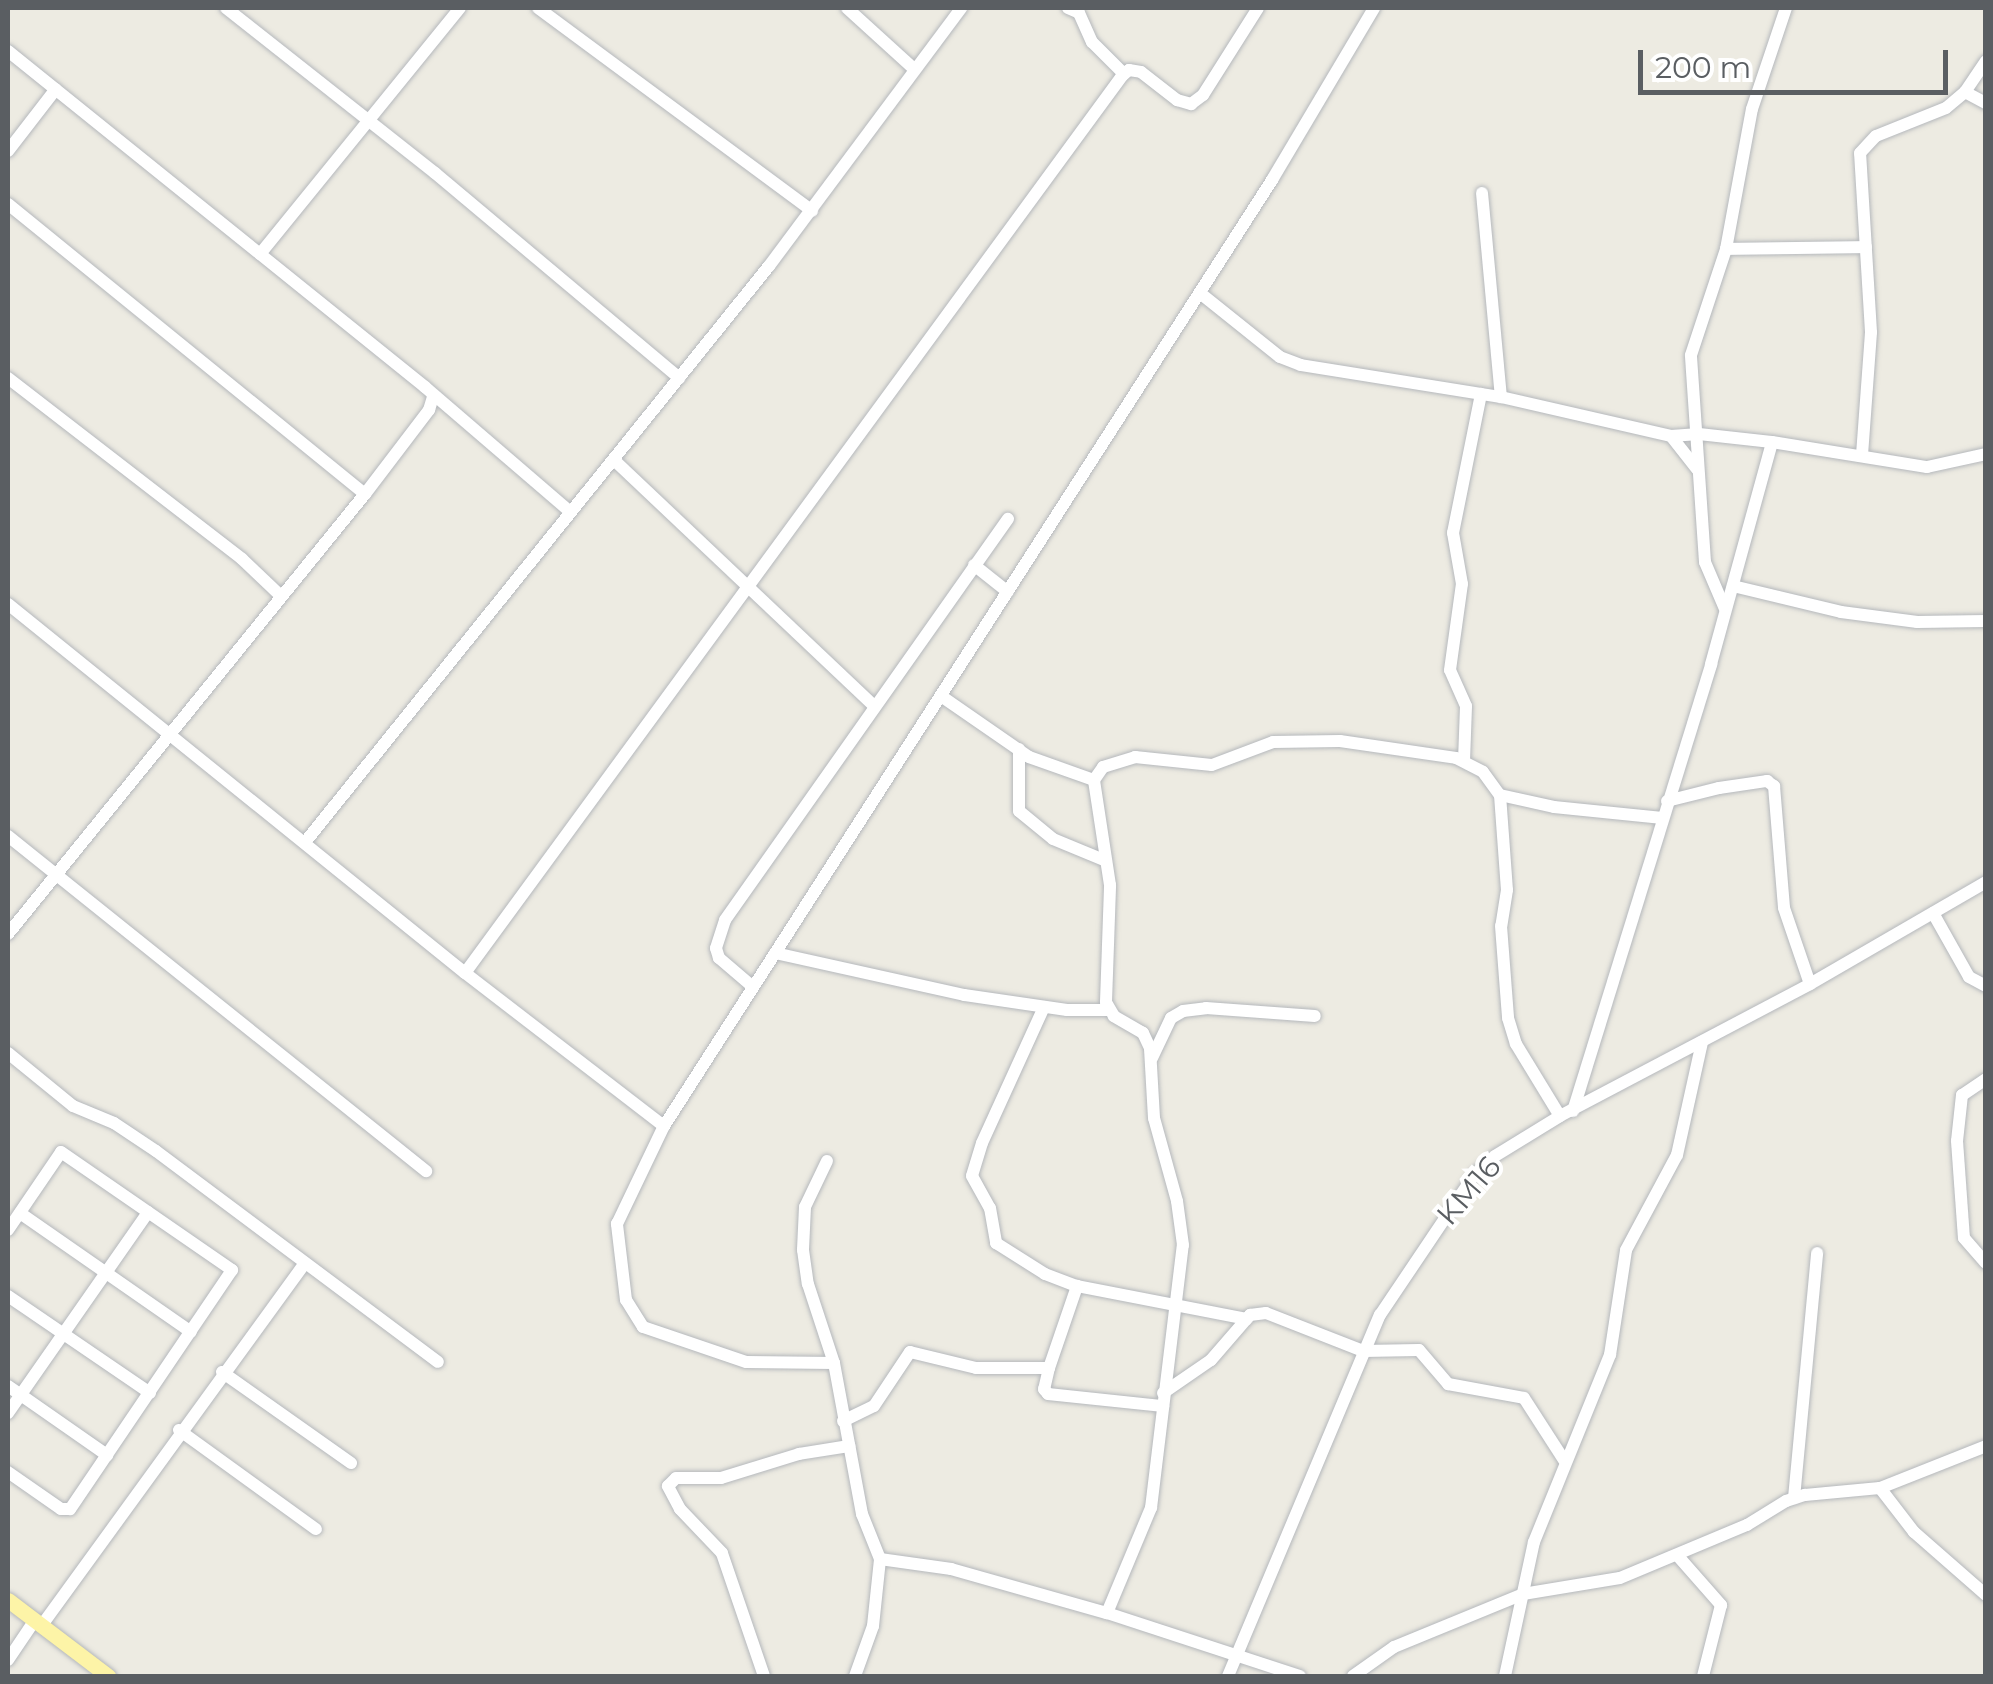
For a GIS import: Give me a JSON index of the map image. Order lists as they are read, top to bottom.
{
  "streets": {
    "street": ["KM16"]
  },
  "scale_bar": "200 m"
}
